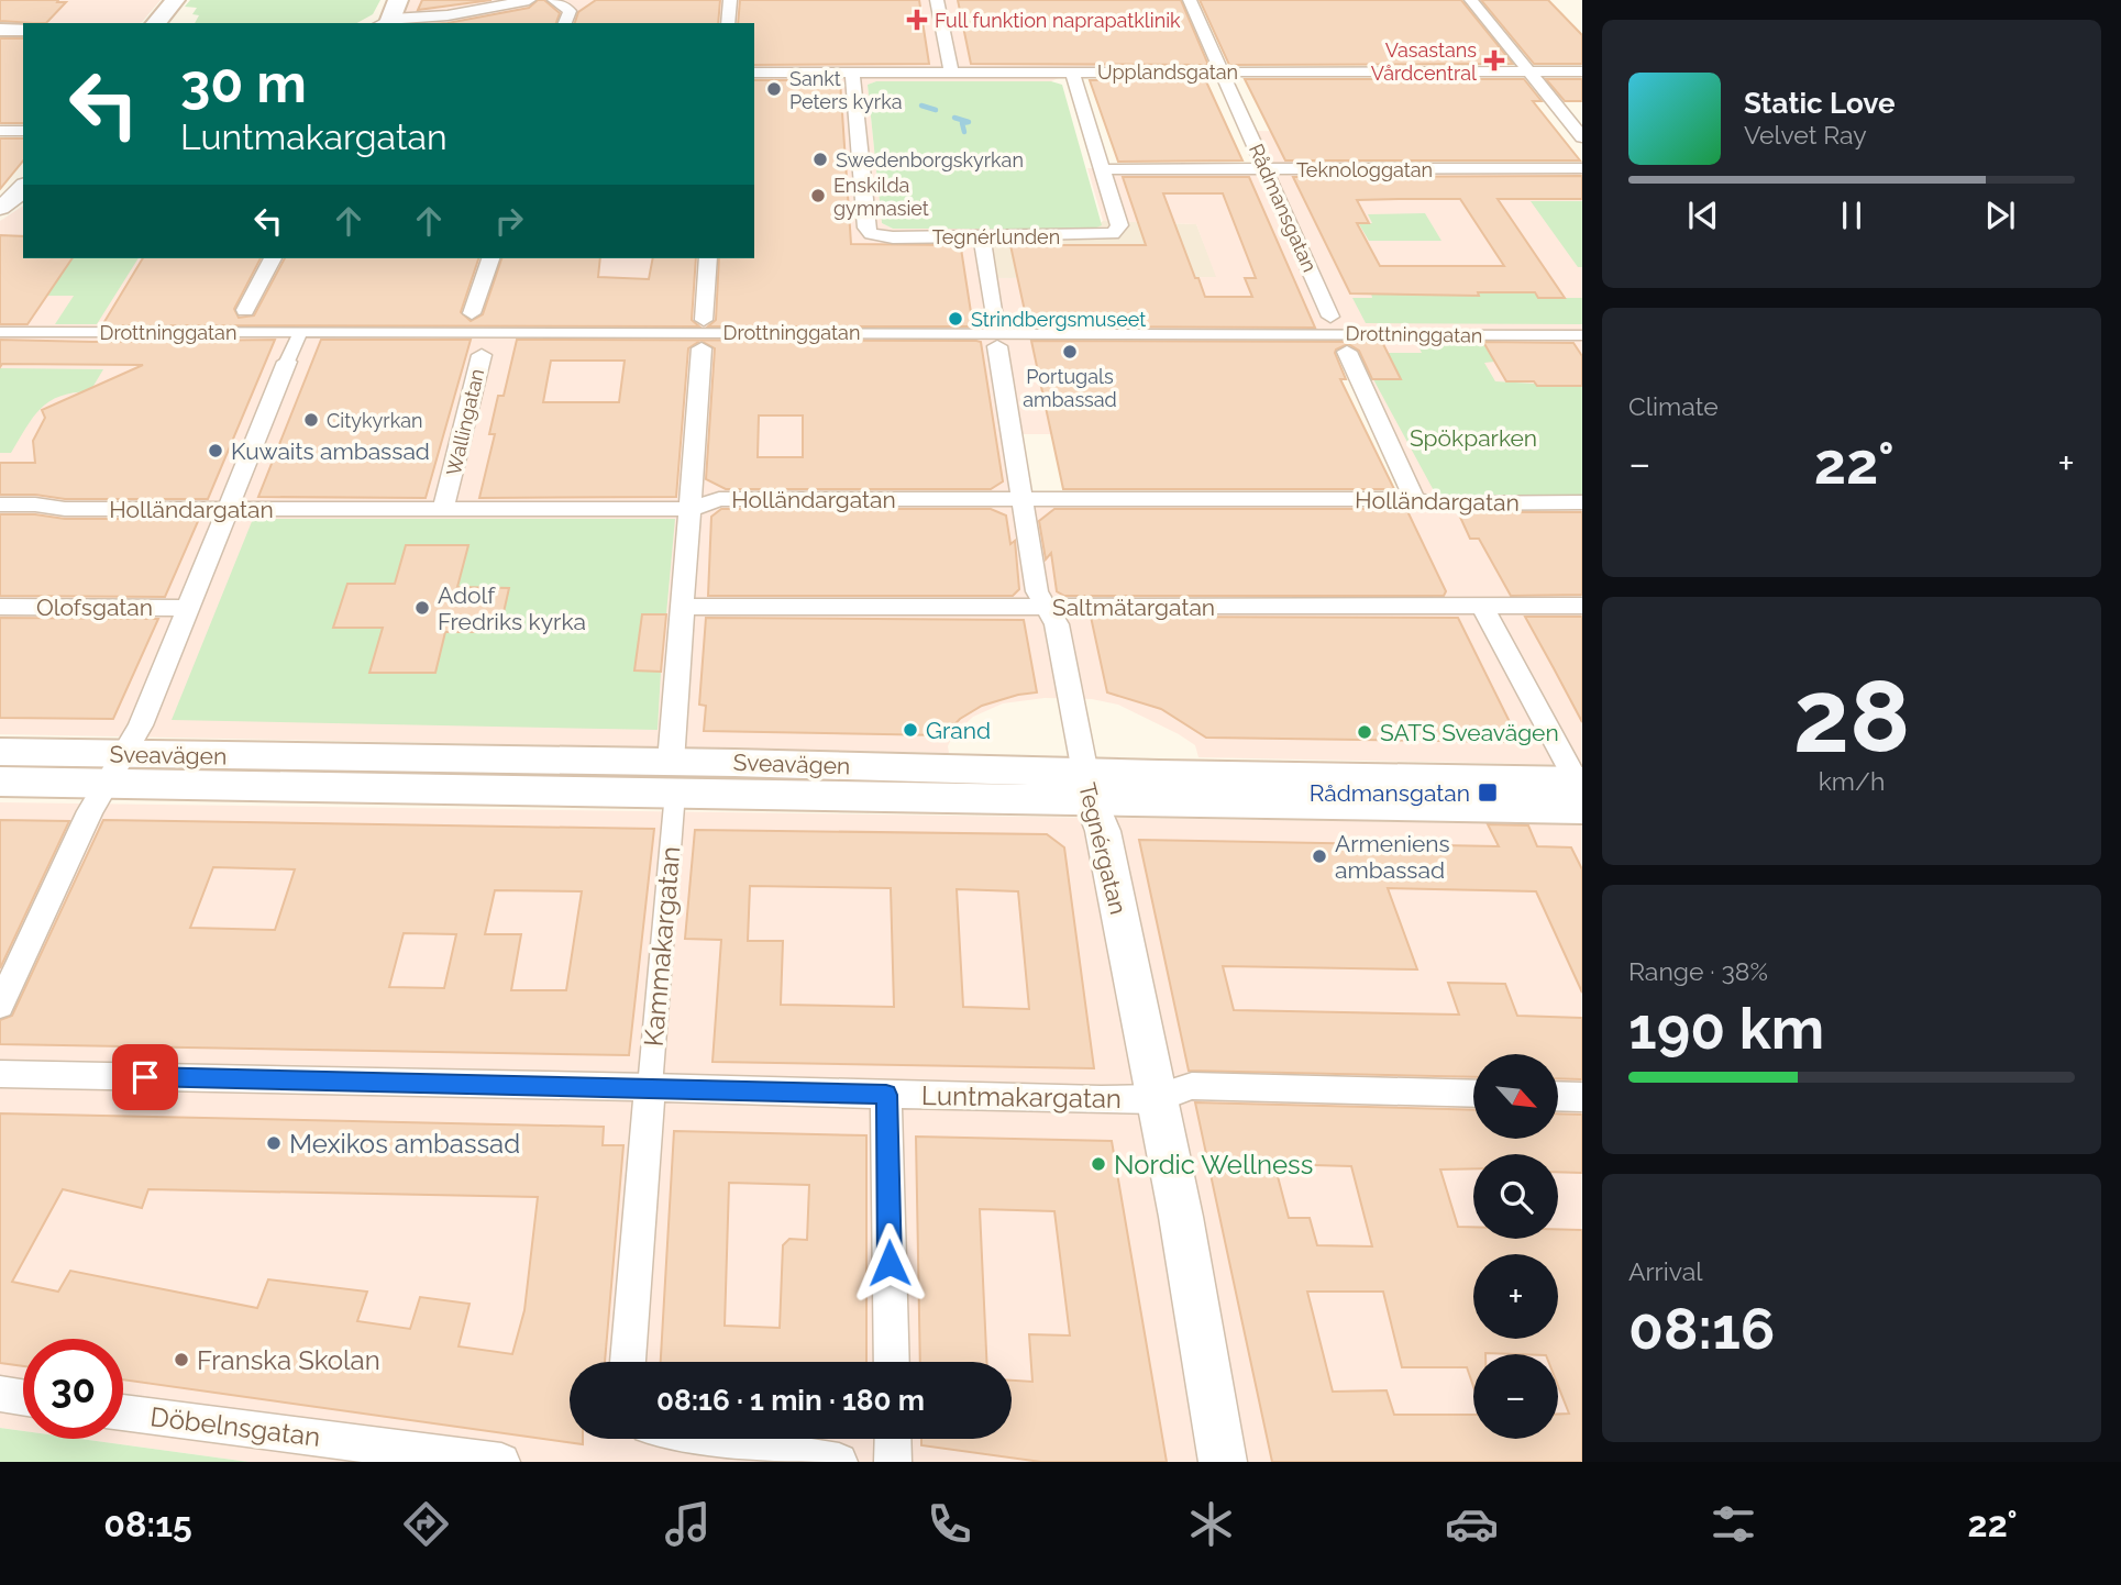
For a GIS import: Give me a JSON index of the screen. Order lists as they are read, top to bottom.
{
  "streets": {
    "main road": ["Sveavägen"],
    "street": [
      "Upplandsgatan",
      "Teknologgatan",
      "Rådmansgatan",
      "Tegnérlunden",
      "Drottninggatan",
      "Wallingatan",
      "Holländargatan",
      "Olofsgatan",
      "Saltmätargatan",
      "Tegnérgatan",
      "Kammakargatan",
      "Luntmakargatan",
      "Döbelnsgatan"
    ]
  },
  "crossings": [
    ["Upplandsgatan", "Rådmansgatan"],
    ["Upplandsgatan", "Tegnérlunden"],
    ["Teknologgatan", "Rådmansgatan"],
    ["Teknologgatan", "Tegnérlunden"],
    ["Rådmansgatan", "Drottninggatan"],
    ["Rådmansgatan", "Holländargatan"],
    ["Tegnérlunden", "Tegnérgatan"],
    ["Drottninggatan", "Wallingatan"],
    ["Drottninggatan", "Tegnérgatan"],
    ["Drottninggatan", "Kammakargatan"],
    ["Wallingatan", "Holländargatan"],
    ["Holländargatan", "Tegnérgatan"],
    ["Holländargatan", "Kammakargatan"],
    ["Saltmätargatan", "Tegnérgatan"],
    ["Saltmätargatan", "Kammakargatan"],
    ["Sveavägen", "Tegnérgatan"],
    ["Sveavägen", "Kammakargatan"],
    ["Tegnérgatan", "Luntmakargatan"],
    ["Kammakargatan", "Luntmakargatan"]
  ],
  "parks": ["Spökparken"],
  "places": {
    "health": ["Full funktion naprapatklinik", "Vasastans Vårdcentral"],
    "other": [
      "Sankt Peters kyrka",
      "Swedenborgskyrkan",
      "Enskilda gymnasiet",
      "Strindbergsmuseet",
      "Portugals ambassad",
      "Citykyrkan",
      "Kuwaits ambassad",
      "Adolf Fredriks kyrka",
      "Grand",
      "SATS Sveavägen",
      "Armeniens ambassad",
      "Mexikos ambassad",
      "Nordic Wellness",
      "Franska Skolan"
    ],
    "transit": ["Rådmansgatan"]
  },
  "north": "bottom right",
  "page": {
    "turn": ["30 m", "Luntmakargatan"],
    "song": ["Static Love", "Velvet Ray"],
    "tile": [
      "Climate",
      ["28", "km/h"],
      ["Range · 38%", "190 km"],
      ["Arrival", "08:16"]
    ],
    "heat": ["−", "22°", "+"],
    "map_buttons": ["+", "−"],
    "limit": "30",
    "trip": "08:16 · 1 min · 180 m",
    "tabs": ["08:15", "22°"]
  }
}
